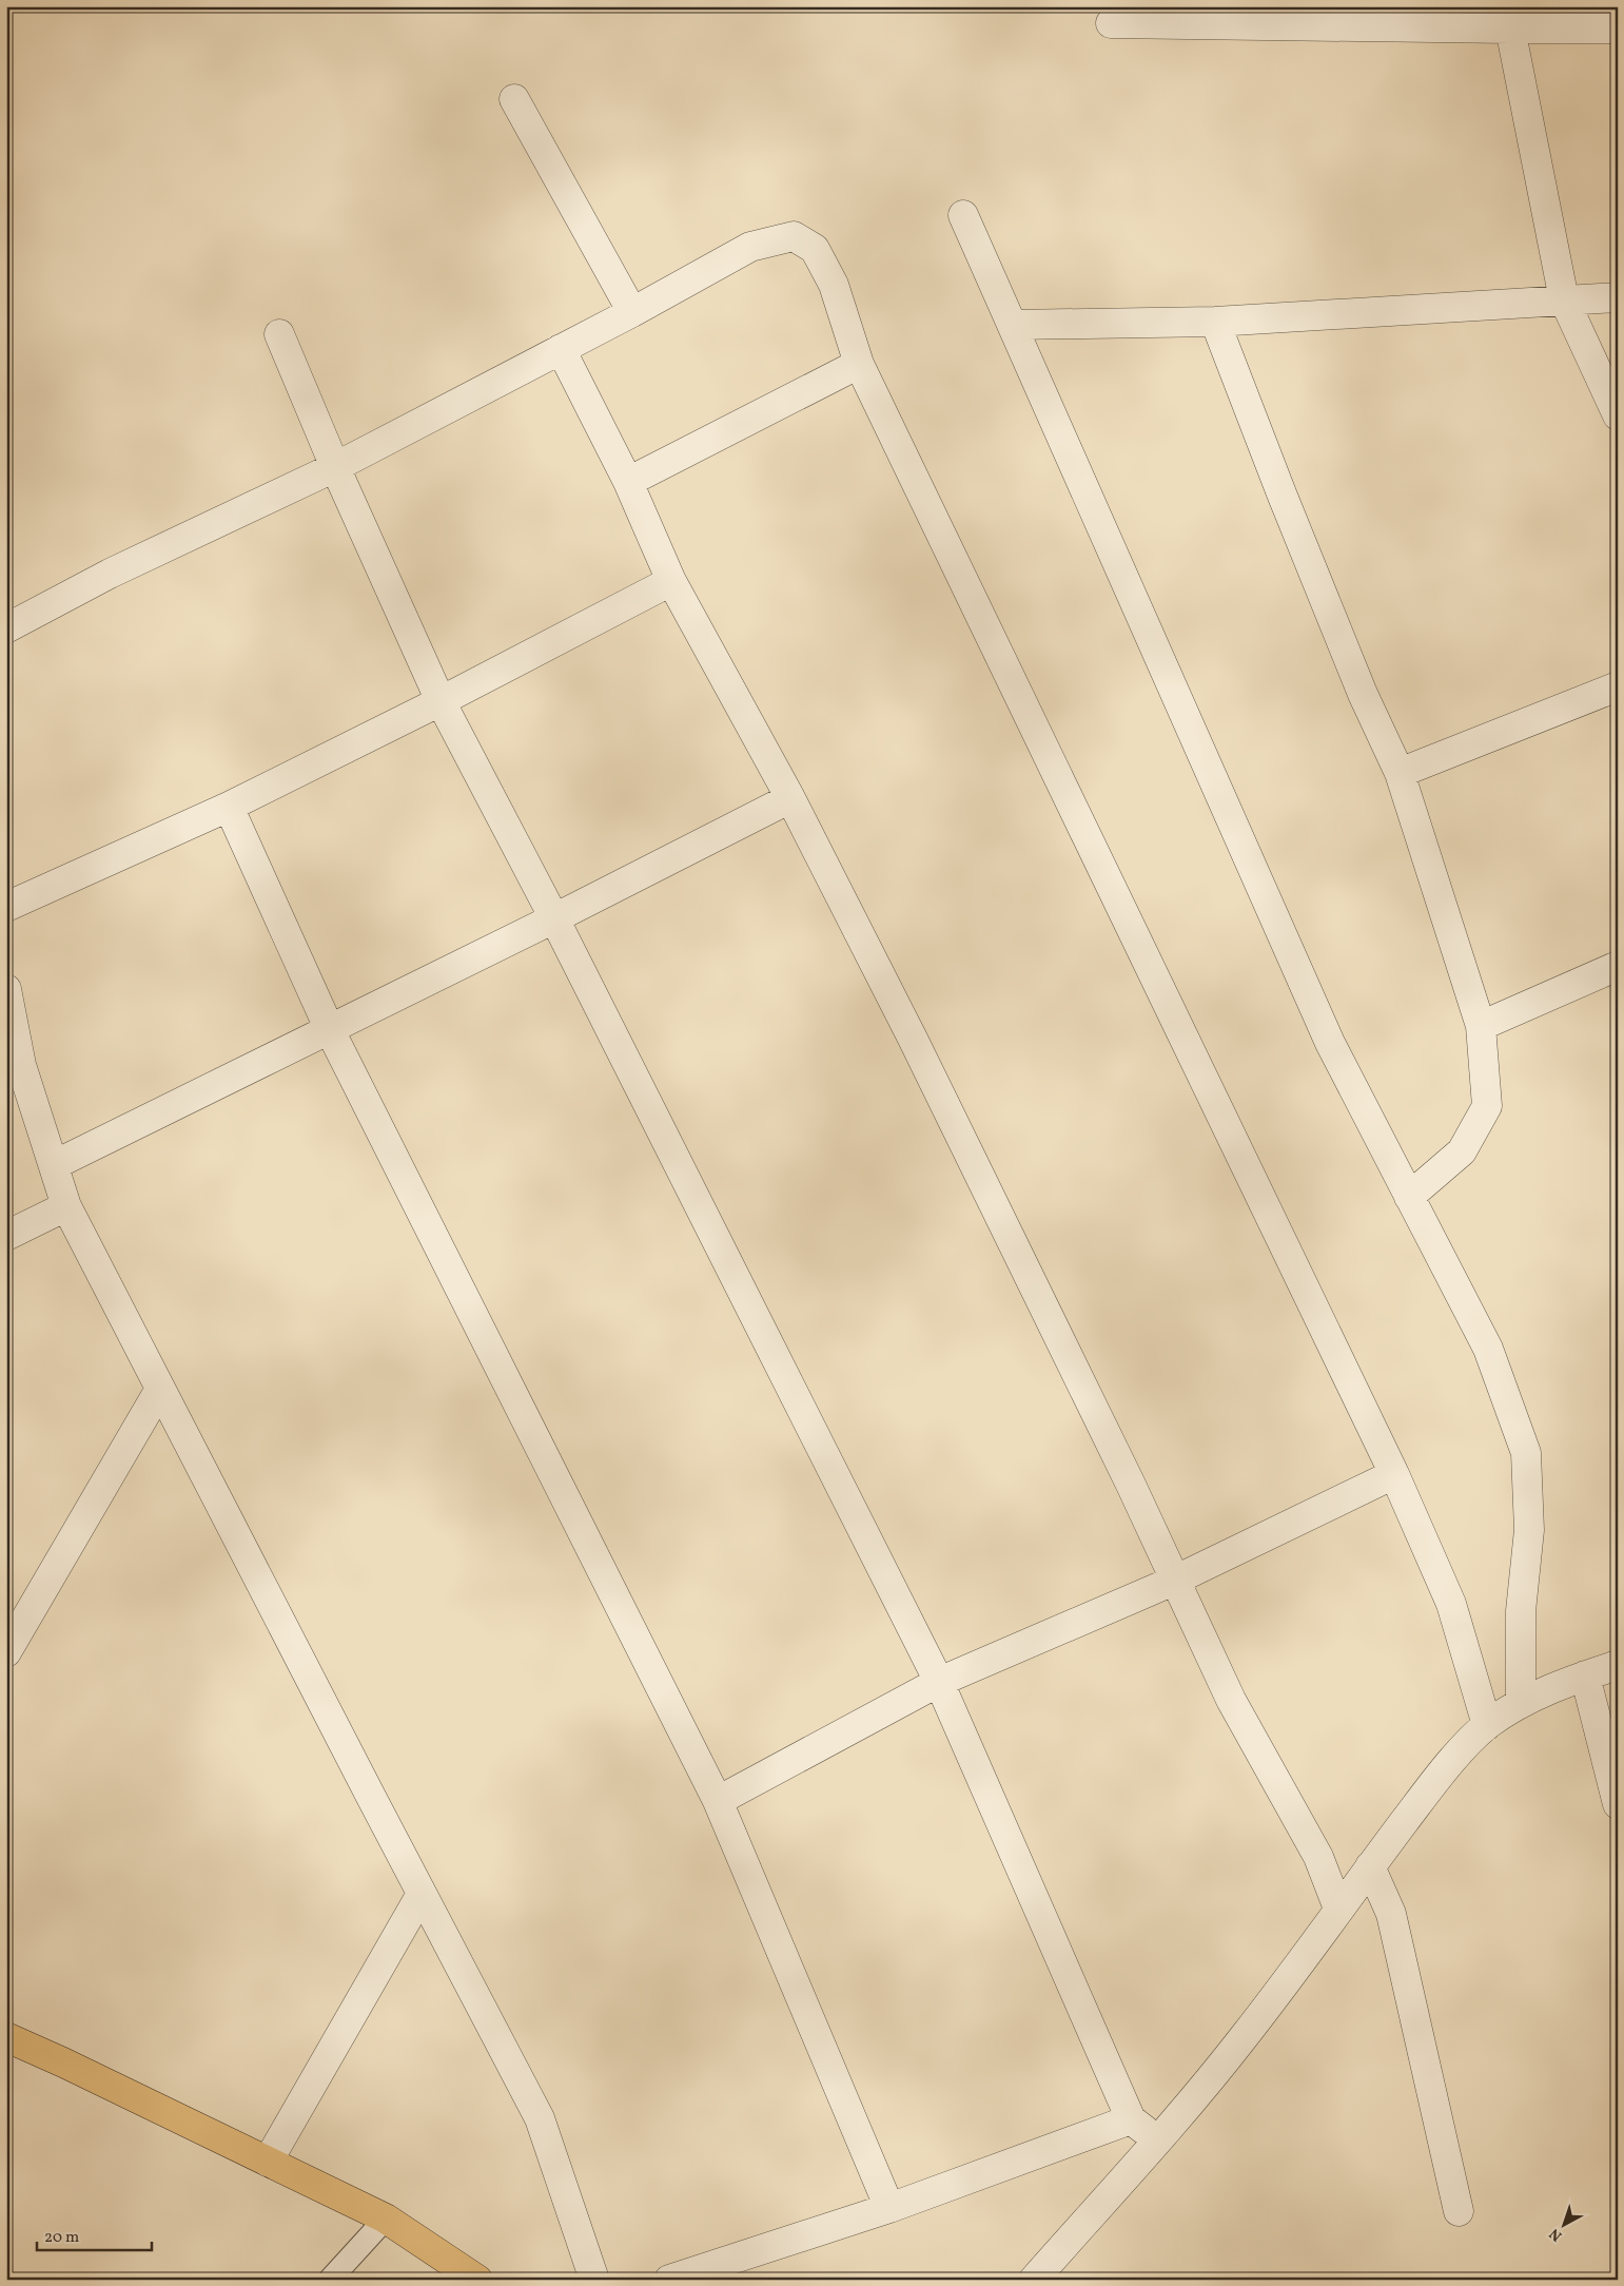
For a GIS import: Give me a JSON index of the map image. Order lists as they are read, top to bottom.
{
  "scale_bar": "20 m",
  "north": "bottom left"
}
